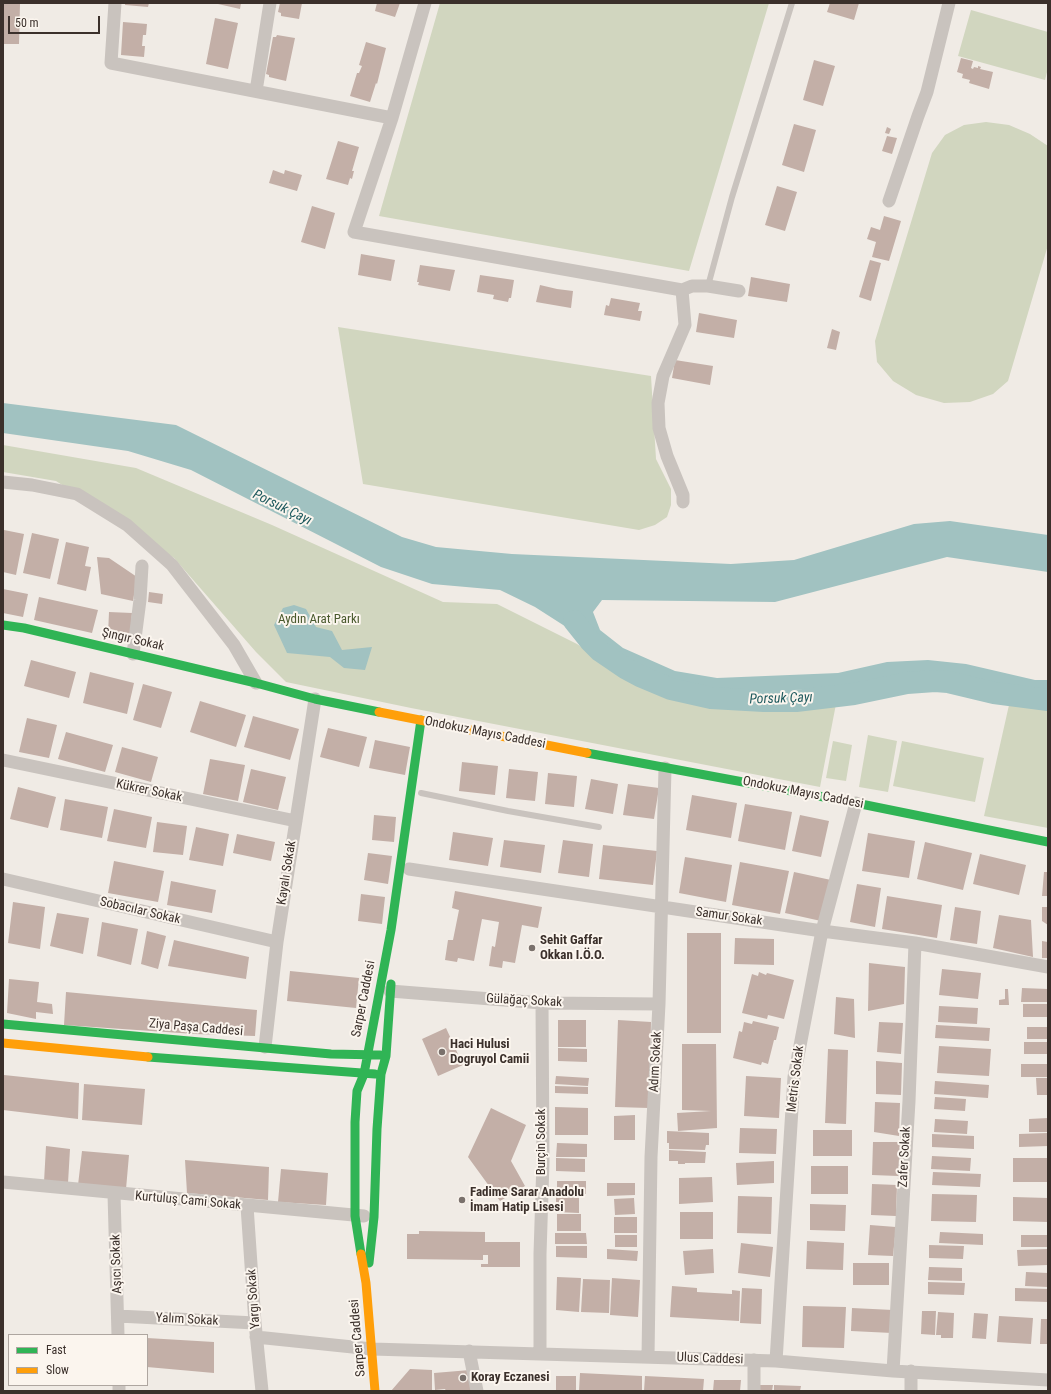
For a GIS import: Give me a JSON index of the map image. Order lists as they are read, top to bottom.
{
  "streets": {
    "main road": [
      "Şıngır Sokak",
      "Ondokuz Mayıs Caddesi",
      "Sarper Caddesi",
      "Ziya Paşa Caddesi"
    ],
    "street": [
      "Kükrer Sokak",
      "Kayalı Sokak",
      "Sobacılar Sokak",
      "Samur Sokak",
      "Gülağaç Sokak",
      "Adım Sokak",
      "Metris Sokak",
      "Burçin Sokak",
      "Zafer Sokak",
      "Kurtuluş Cami Sokak",
      "Aşıcı Sokak",
      "Yargı Sokak",
      "Yalım Sokak",
      "Ulus Caddesi"
    ]
  },
  "crossings": [
    ["Şıngır Sokak", "Ondokuz Mayıs Caddesi"],
    ["Ondokuz Mayıs Caddesi", "Kayalı Sokak"],
    ["Ondokuz Mayıs Caddesi", "Sarper Caddesi"],
    ["Ondokuz Mayıs Caddesi", "Adım Sokak"],
    ["Ondokuz Mayıs Caddesi", "Metris Sokak"],
    ["Kükrer Sokak", "Kayalı Sokak"],
    ["Kayalı Sokak", "Sobacılar Sokak"],
    ["Kayalı Sokak", "Ziya Paşa Caddesi"],
    ["Samur Sokak", "Adım Sokak"],
    ["Samur Sokak", "Metris Sokak"],
    ["Samur Sokak", "Zafer Sokak"],
    ["Sarper Caddesi", "Gülağaç Sokak"],
    ["Sarper Caddesi", "Ziya Paşa Caddesi"],
    ["Sarper Caddesi", "Kurtuluş Cami Sokak"],
    ["Sarper Caddesi", "Ulus Caddesi"],
    ["Gülağaç Sokak", "Adım Sokak"],
    ["Gülağaç Sokak", "Burçin Sokak"],
    ["Adım Sokak", "Ulus Caddesi"],
    ["Metris Sokak", "Ulus Caddesi"],
    ["Burçin Sokak", "Ulus Caddesi"],
    ["Zafer Sokak", "Ulus Caddesi"],
    ["Kurtuluş Cami Sokak", "Aşıcı Sokak"],
    ["Kurtuluş Cami Sokak", "Yargı Sokak"],
    ["Aşıcı Sokak", "Yalım Sokak"],
    ["Yargı Sokak", "Yalım Sokak"],
    ["Yargı Sokak", "Ulus Caddesi"]
  ],
  "water": ["Porsuk Çayı"],
  "parks": ["Aydın Arat Parkı"],
  "places": [
    "Sehit Gaffar Okkan I.Ö.O.",
    "Haci Hulusi Dogruyol Camii",
    "Fadime Sarar Anadolu İmam Hatip Lisesi",
    "Koray Eczanesi"
  ],
  "legend": ["Fast", "Slow"],
  "scale_bar": "50 m"
}
